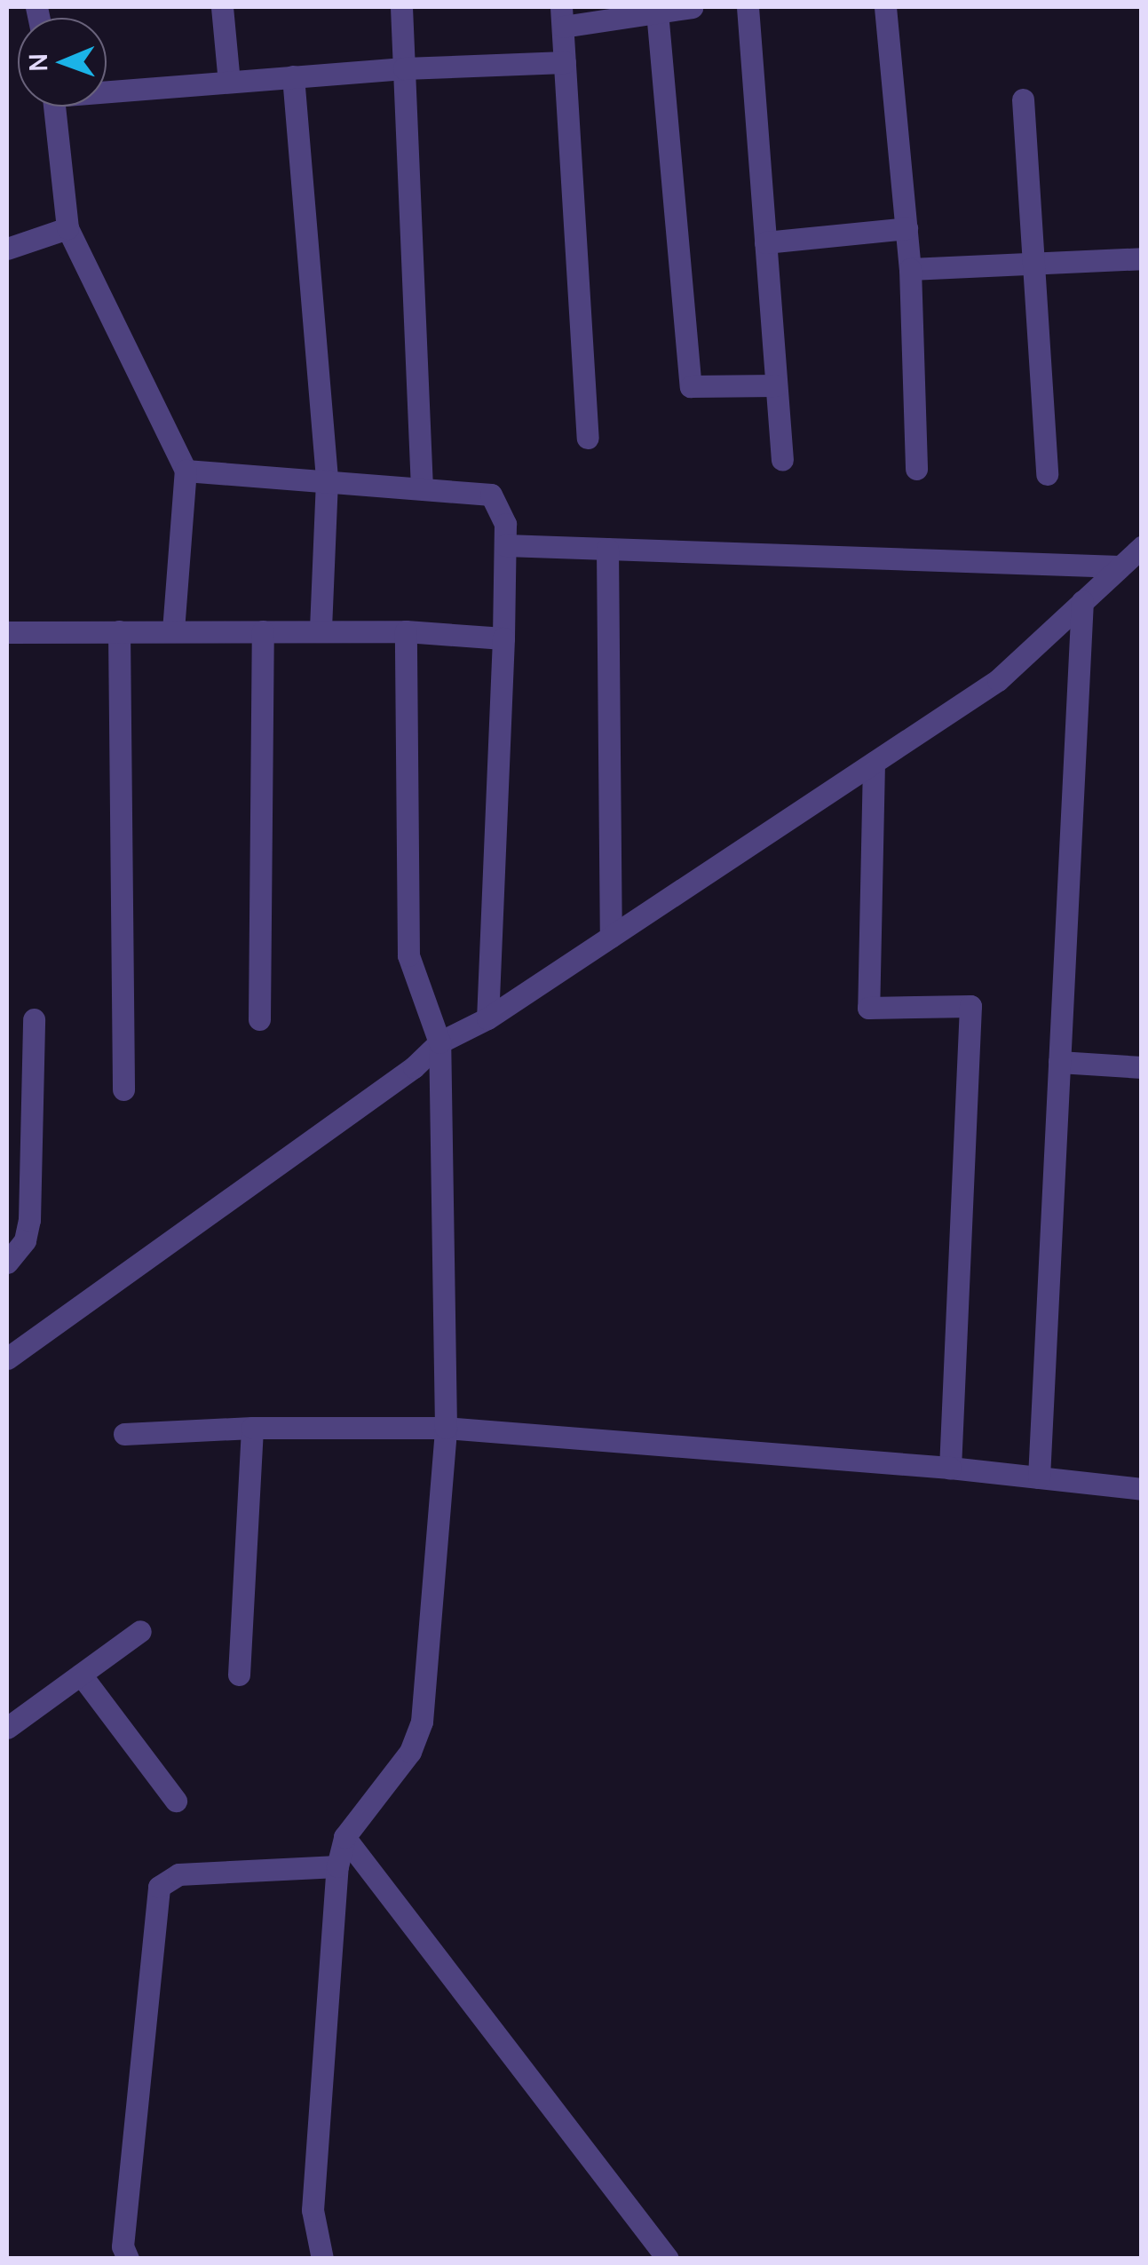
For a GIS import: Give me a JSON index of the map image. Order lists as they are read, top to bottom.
{
  "north": "left"
}
